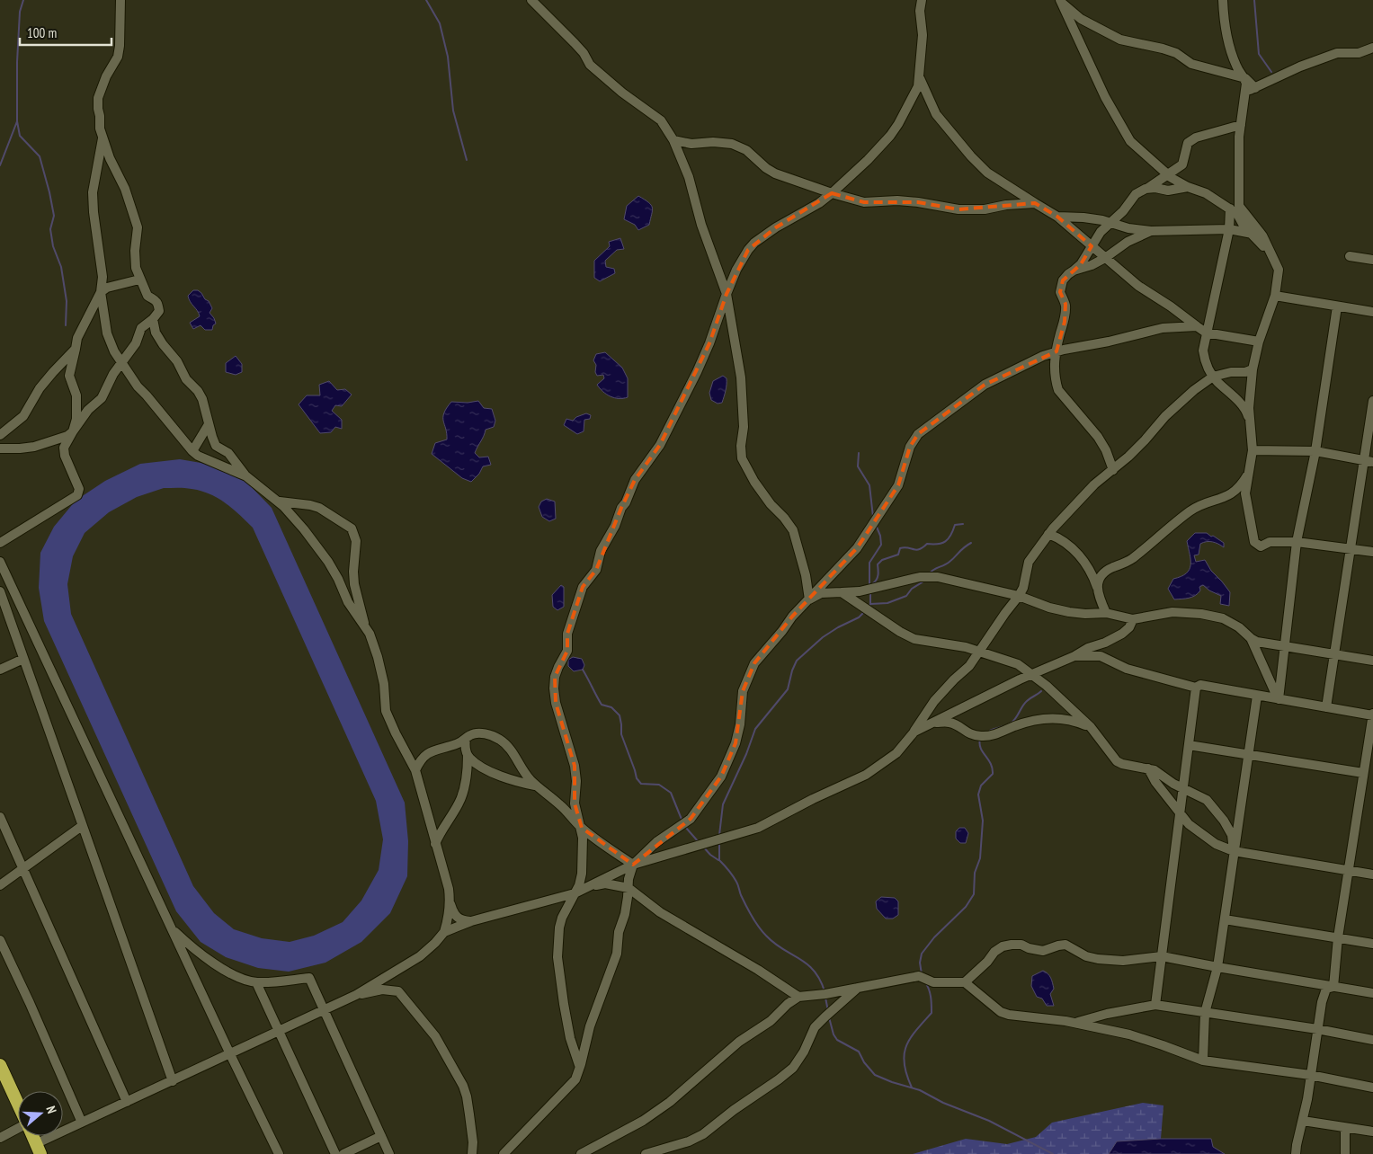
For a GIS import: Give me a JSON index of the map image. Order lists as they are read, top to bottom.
{
  "scale_bar": "100 m",
  "north": "right"
}
